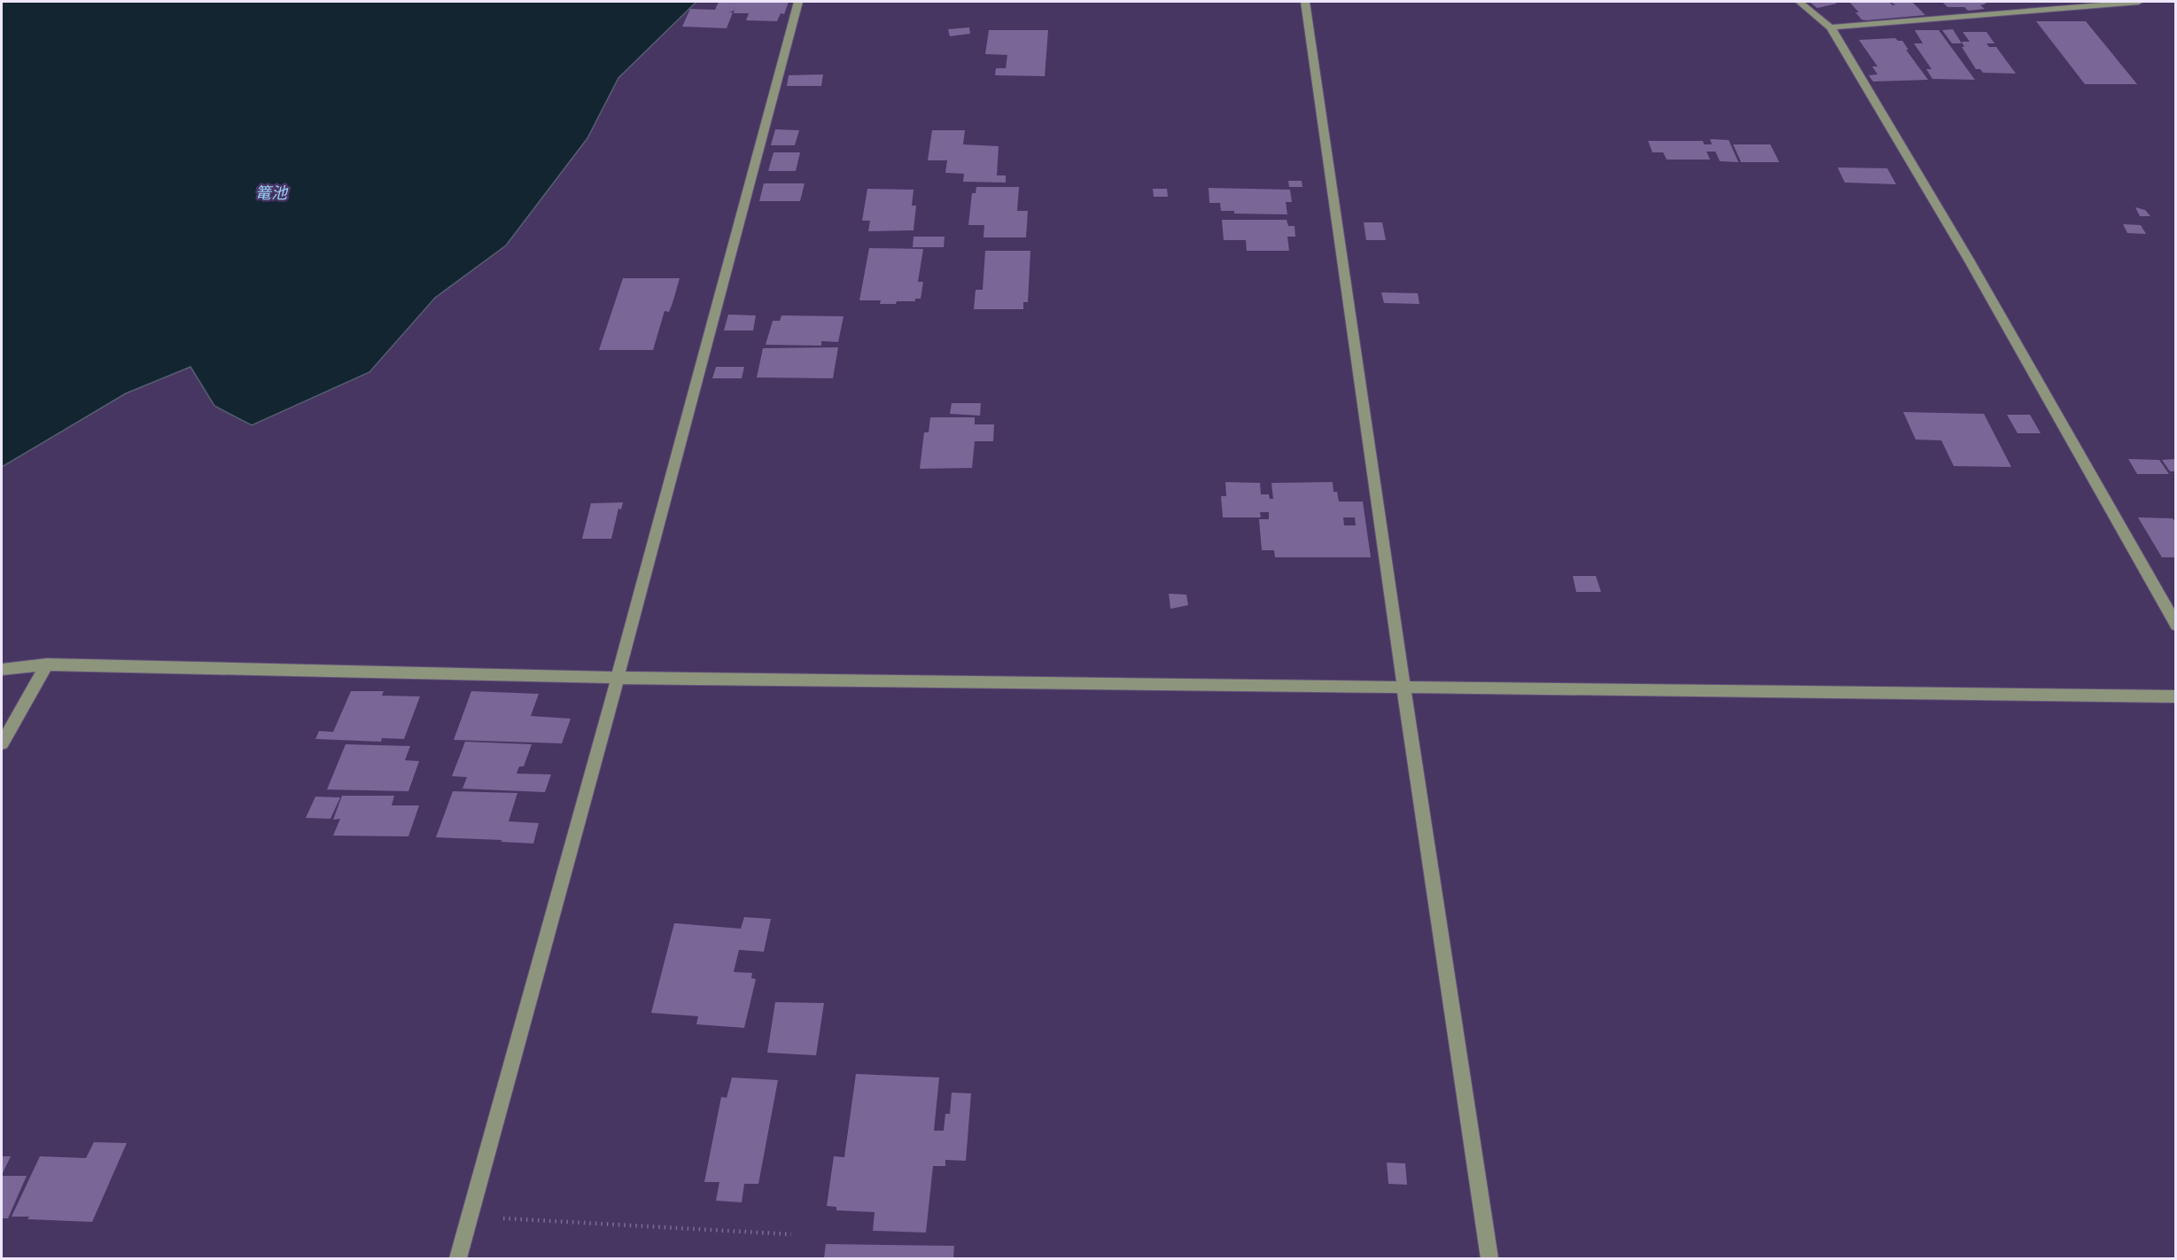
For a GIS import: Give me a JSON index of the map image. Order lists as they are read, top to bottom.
{
  "water": ["篭池"]
}
